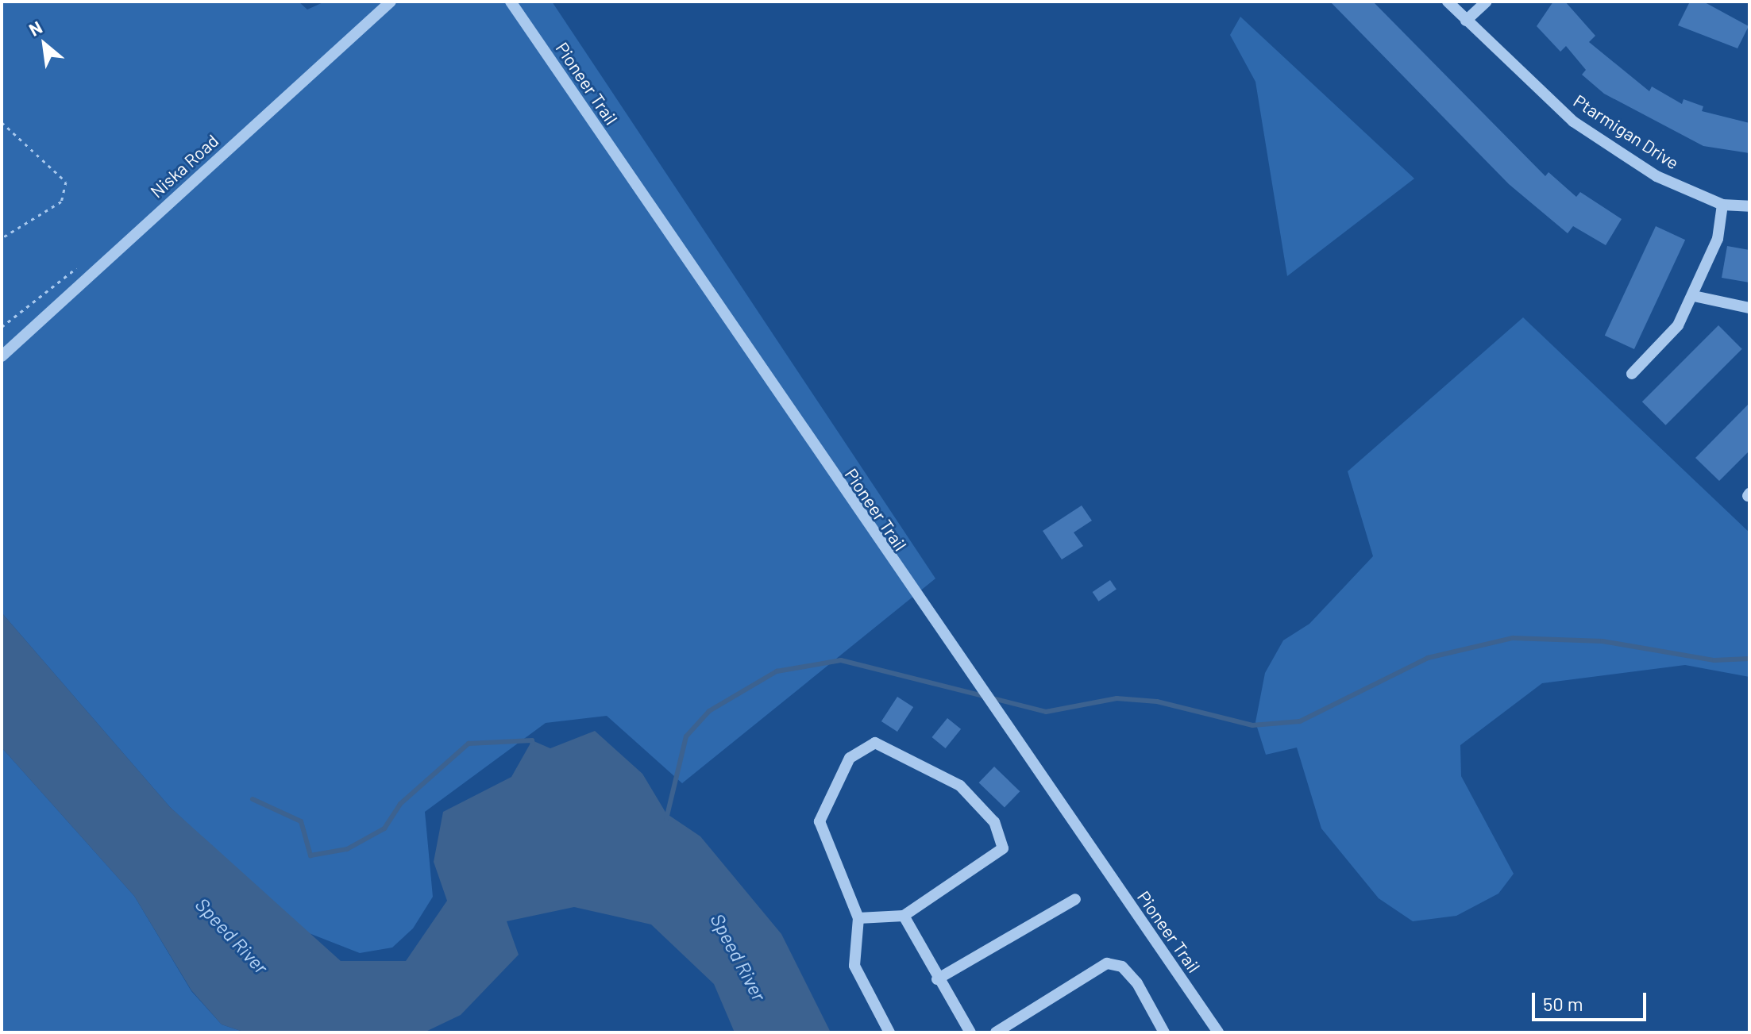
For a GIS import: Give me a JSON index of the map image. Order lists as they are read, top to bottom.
{
  "streets": {
    "street": ["Pioneer Trail", "Ptarmigan Drive", "Niska Road"]
  },
  "water": ["Speed River"],
  "scale_bar": "50 m",
  "north": "top left"
}
